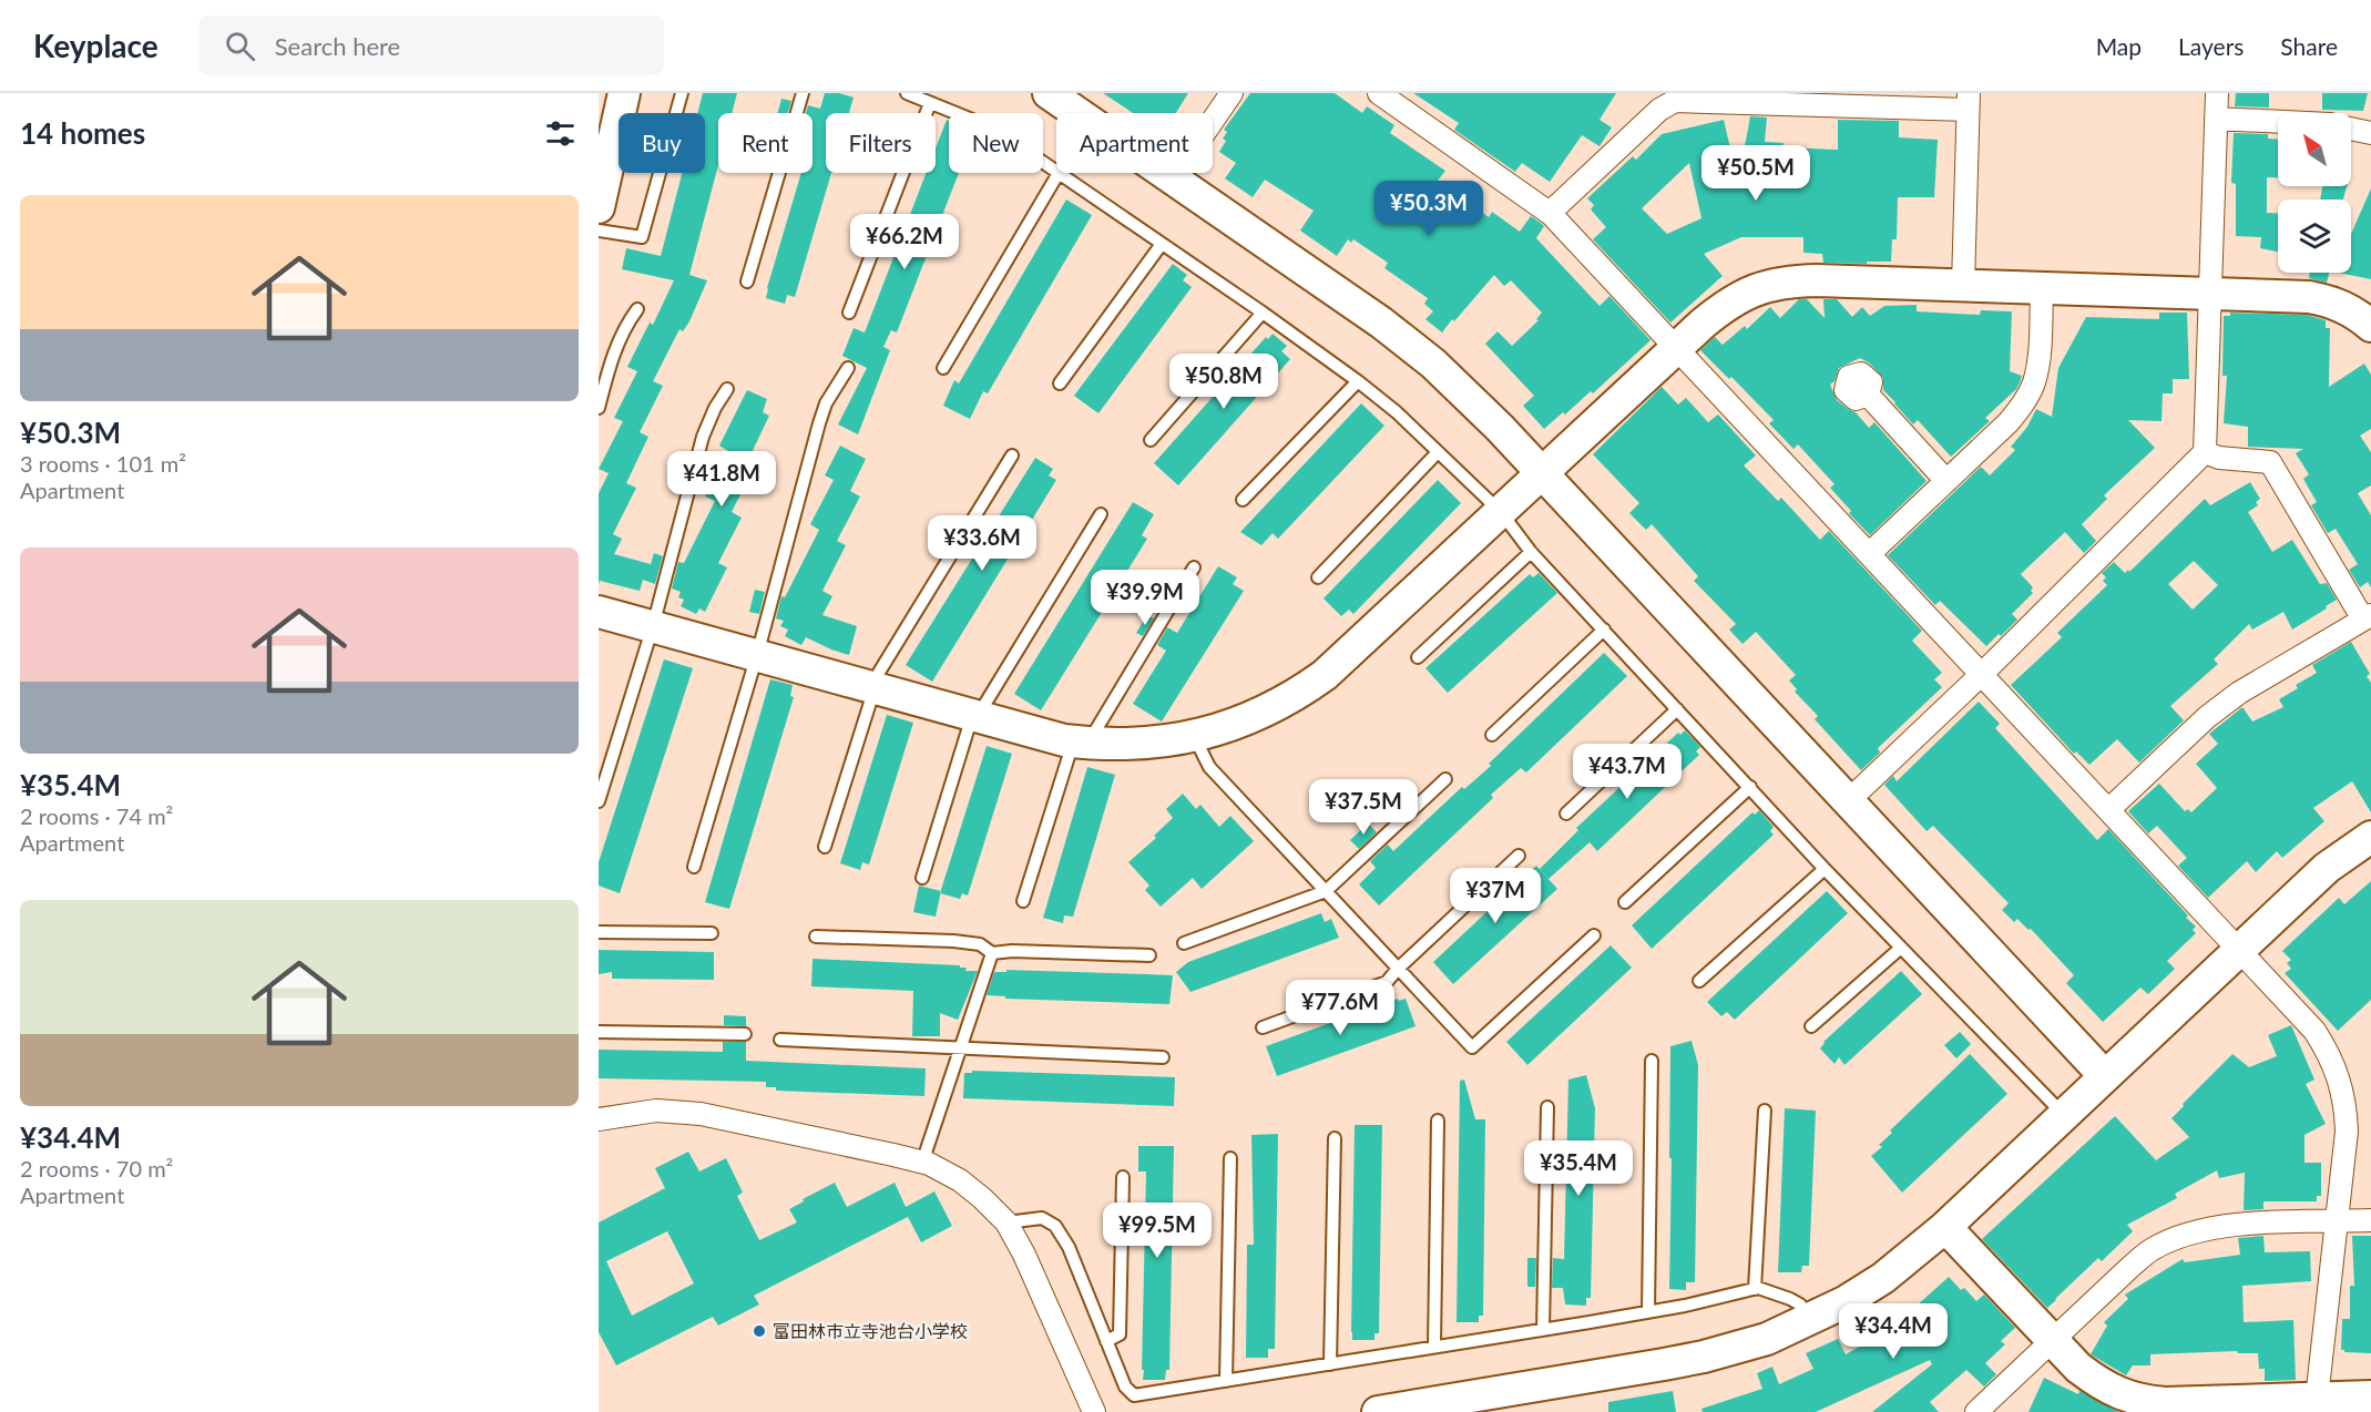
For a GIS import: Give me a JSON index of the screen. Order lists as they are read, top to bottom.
{
  "places": ["富田林市立寺池台小学校"],
  "north": "top left",
  "page": {
    "header": "Keyplace",
    "search": "Search here",
    "nav": ["Map", "Layers", "Share"],
    "heading": "14 homes",
    "chip": [
      "Buy",
      "Rent",
      "Filters",
      "New",
      "Apartment"
    ],
    "price": [
      "¥50.5M",
      "¥50.3M",
      "¥66.2M",
      "¥50.8M",
      "¥41.8M",
      "¥33.6M",
      "¥39.9M",
      "¥43.7M",
      "¥37.5M",
      "¥37M",
      "¥77.6M",
      "¥35.4M",
      "¥99.5M",
      "¥34.4M"
    ],
    "list": [
      {
        "name": "¥50.3M",
        "note": "3 rooms · 101 m² · Apartment"
      },
      {
        "name": "¥35.4M",
        "note": "2 rooms · 74 m² · Apartment"
      },
      {
        "name": "¥34.4M",
        "note": "2 rooms · 70 m² · Apartment"
      }
    ]
  }
}
